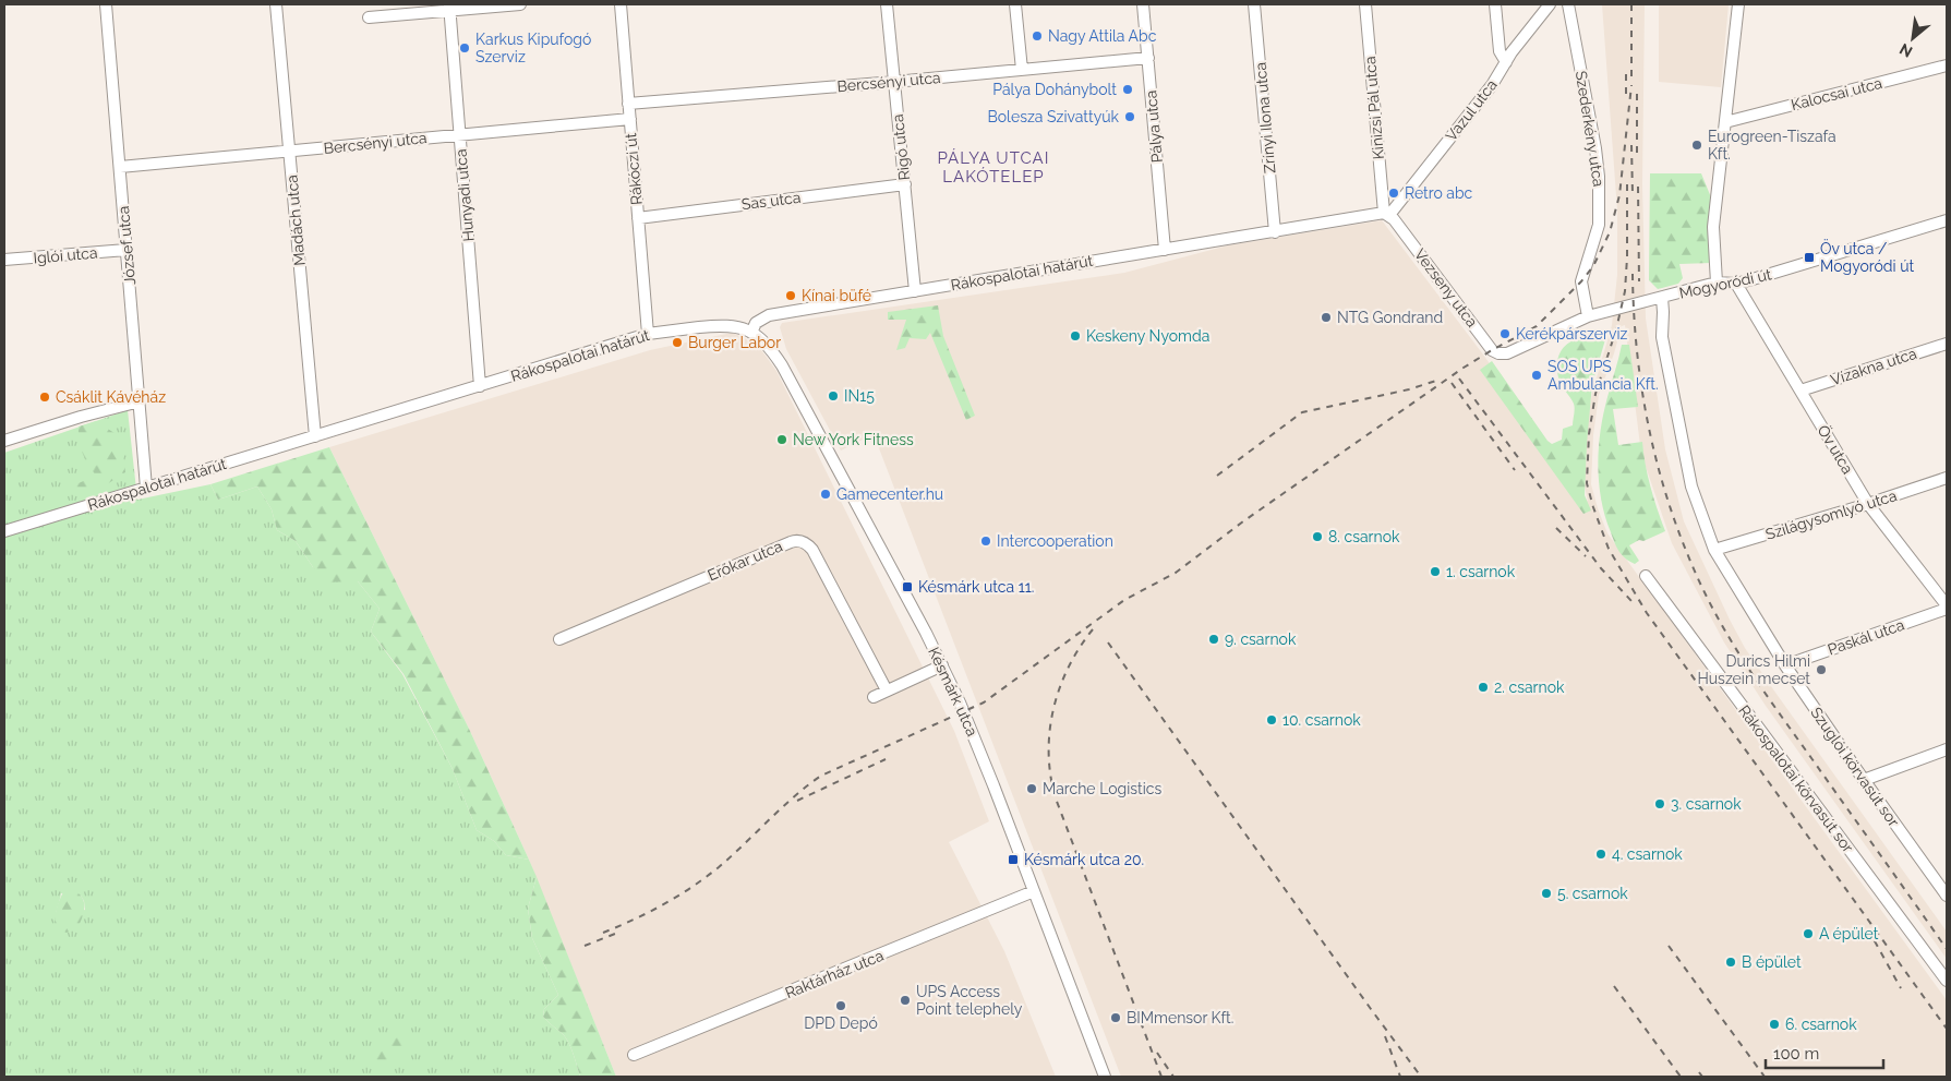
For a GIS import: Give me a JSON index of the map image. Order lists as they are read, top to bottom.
{
  "streets": {
    "street": [
      "Bercsényi utca",
      "Kalocsai utca",
      "Kinizsi Pál utca",
      "Vazul utca",
      "Zrínyi Ilona utca",
      "Pálya utca",
      "Szederkény utca",
      "Rigó utca",
      "Rákóczi út",
      "Hunyadi utca",
      "Sas utca",
      "Madách utca",
      "József utca",
      "Iglói utca",
      "Rákospalotai határút",
      "Mogyoródi út",
      "Vezseny utca",
      "Vízakna utca",
      "Öv utca",
      "Szilágysomlyó utca",
      "Erőkar utca",
      "Paskál utca",
      "Késmárk utca",
      "Szuglói körvasút sor",
      "Rákospalotai körvasút sor",
      "Raktárház utca"
    ]
  },
  "crossings": [
    ["Bercsényi utca", "Pálya utca"],
    ["Bercsényi utca", "Rigó utca"],
    ["Bercsényi utca", "Rákóczi út"],
    ["Bercsényi utca", "Hunyadi utca"],
    ["Bercsényi utca", "Madách utca"],
    ["Bercsényi utca", "József utca"],
    ["Kinizsi Pál utca", "Vazul utca"],
    ["Kinizsi Pál utca", "Rákospalotai határút"],
    ["Kinizsi Pál utca", "Vezseny utca"],
    ["Vazul utca", "Rákospalotai határút"],
    ["Vazul utca", "Vezseny utca"],
    ["Zrínyi Ilona utca", "Rákospalotai határút"],
    ["Pálya utca", "Rákospalotai határút"],
    ["Szederkény utca", "Mogyoródi út"],
    ["Rigó utca", "Sas utca"],
    ["Rigó utca", "Rákospalotai határút"],
    ["Rákóczi út", "Sas utca"],
    ["Rákóczi út", "Rákospalotai határút"],
    ["Hunyadi utca", "Rákospalotai határút"],
    ["Madách utca", "Rákospalotai határút"],
    ["József utca", "Iglói utca"],
    ["József utca", "Rákospalotai határút"],
    ["Rákospalotai határút", "Vezseny utca"],
    ["Rákospalotai határút", "Késmárk utca"],
    ["Mogyoródi út", "Vezseny utca"],
    ["Mogyoródi út", "Öv utca"],
    ["Mogyoródi út", "Szuglói körvasút sor"],
    ["Vízakna utca", "Öv utca"],
    ["Öv utca", "Szilágysomlyó utca"],
    ["Öv utca", "Paskál utca"],
    ["Szilágysomlyó utca", "Szuglói körvasút sor"],
    ["Paskál utca", "Szuglói körvasút sor"],
    ["Késmárk utca", "Raktárház utca"]
  ],
  "districts": ["PÁLYA UTCAI LAKÓTELEP"],
  "places": {
    "other": [
      "Nagy Attila Abc",
      "Karkus Kipufogó Szerviz",
      "Pálya Dohánybolt",
      "Bolesza Szivattyúk",
      "Eurogreen-Tiszafa Kft.",
      "Retro abc",
      "Kínai büfé",
      "NTG Gondrand",
      "Kerékpárszerviz",
      "Keskeny Nyomda",
      "Burger Labor",
      "SOS UPS Ambulancia Kft.",
      "IN15",
      "Csáklit Kávéház",
      "New York Fitness",
      "Gamecenter.hu",
      "8. csarnok",
      "Intercooperation",
      "1. csarnok",
      "9. csarnok",
      "Durics Hilmi Huszein mecset",
      "2. csarnok",
      "10. csarnok",
      "Marche Logistics",
      "3. csarnok",
      "4. csarnok",
      "5. csarnok",
      "A épület",
      "B épület",
      "UPS Access Point telephely",
      "DPD Depó",
      "BIMmensor Kft.",
      "6. csarnok"
    ],
    "transit": ["Öv utca / Mogyoródi út", "Késmárk utca 11.", "Késmárk utca 20."]
  },
  "scale_bar": "100 m",
  "north": "bottom left"
}
